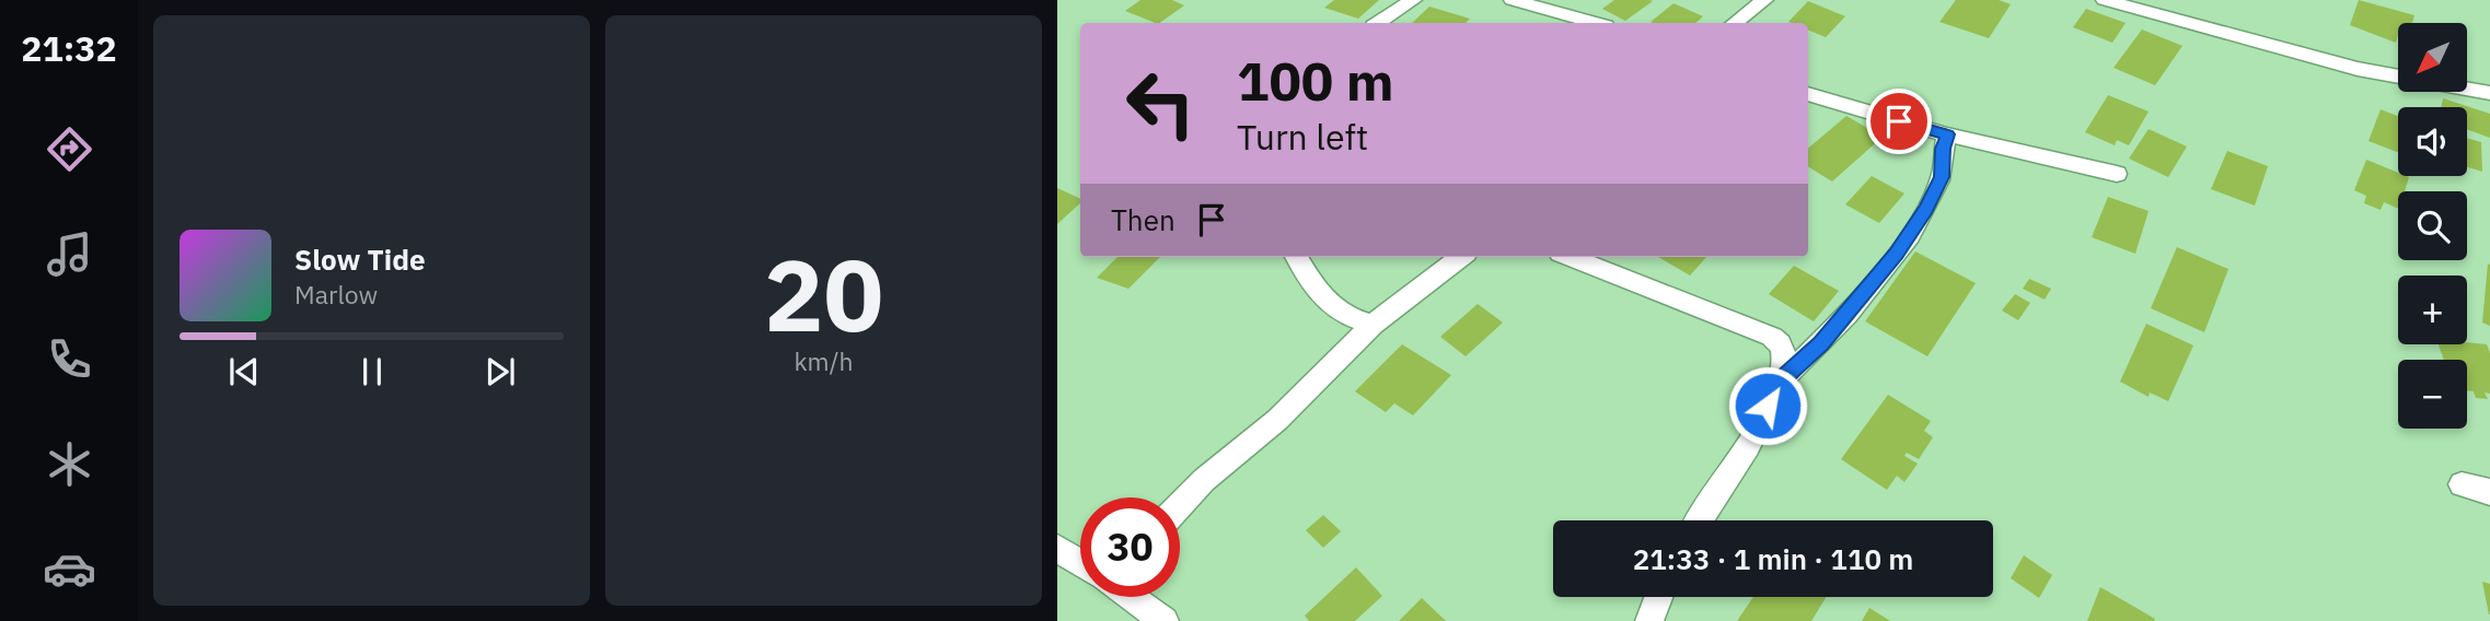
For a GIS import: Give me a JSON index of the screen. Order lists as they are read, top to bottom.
{
  "north": "bottom left",
  "page": {
    "tabs": "21:32",
    "tile": ["20", "km/h"],
    "map_buttons": ["+", "−"],
    "turn": ["100 m", "Turn left"],
    "then": "Then",
    "song": ["Slow Tide", "Marlow"],
    "limit": "30",
    "trip": "21:33 · 1 min · 110 m"
  }
}
